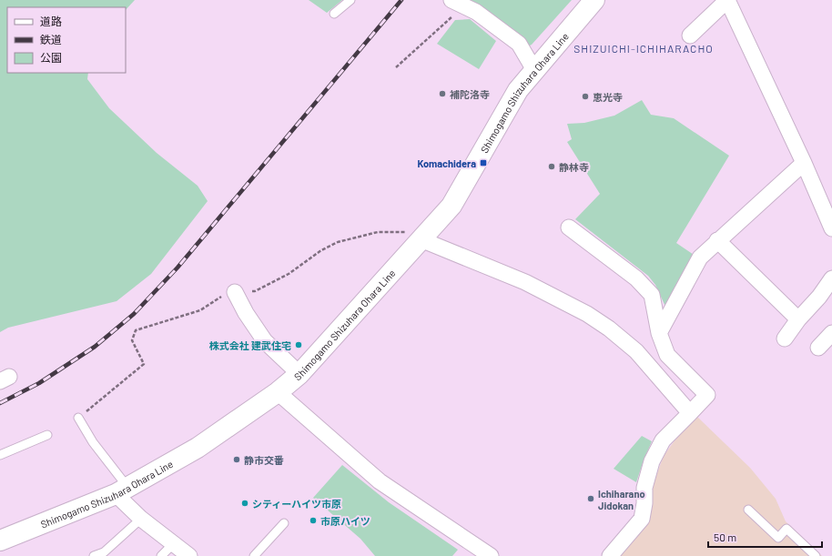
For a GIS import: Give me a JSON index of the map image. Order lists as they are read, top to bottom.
{
  "streets": {
    "main road": ["Shimogamo Shizuhara Ohara Line"]
  },
  "districts": ["SHIZUICHI-ICHIHARACHO"],
  "places": {
    "other": [
      "補陀洛寺",
      "恵光寺",
      "静林寺",
      "株式会社 建武住宅",
      "静市交番",
      "Ichiharano Jidokan",
      "シティーハイツ市原",
      "市原ハイツ"
    ],
    "transit": ["Komachidera"]
  },
  "legend": ["道路", "鉄道", "公園"],
  "scale_bar": "50 m"
}
